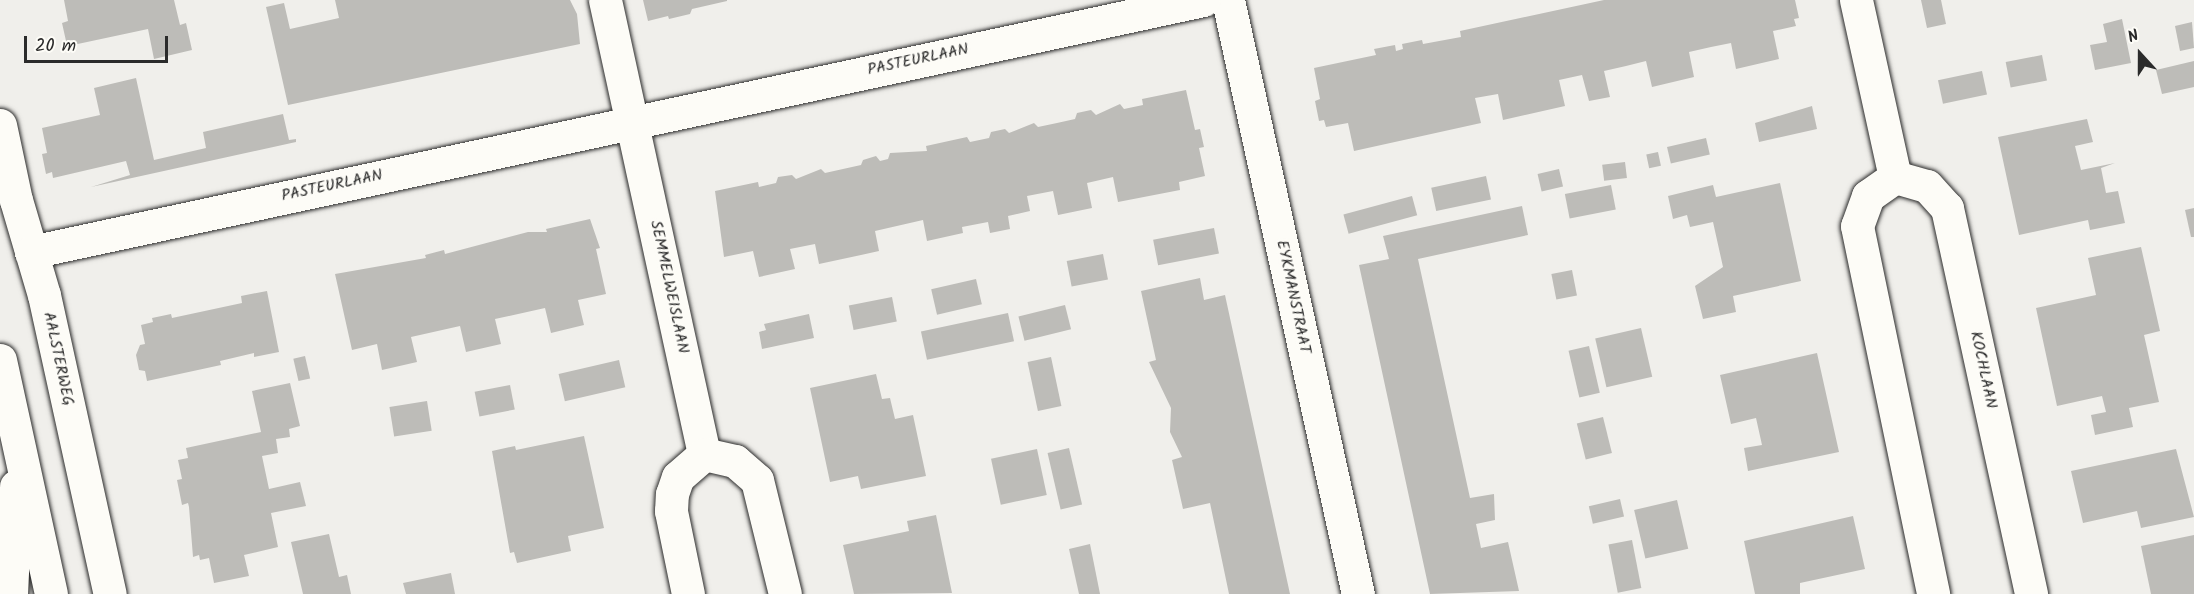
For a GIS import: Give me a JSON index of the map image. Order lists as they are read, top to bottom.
{
  "streets": {
    "street": [
      "PASTEURLAAN",
      "SEMMELWEISLAAN",
      "EYKMANSTRAAT",
      "AALSTERWEG",
      "KOCHLAAN"
    ]
  },
  "crossings": [
    ["PASTEURLAAN", "SEMMELWEISLAAN"],
    ["PASTEURLAAN", "AALSTERWEG"]
  ],
  "scale_bar": "20 m",
  "north": "top"
}
